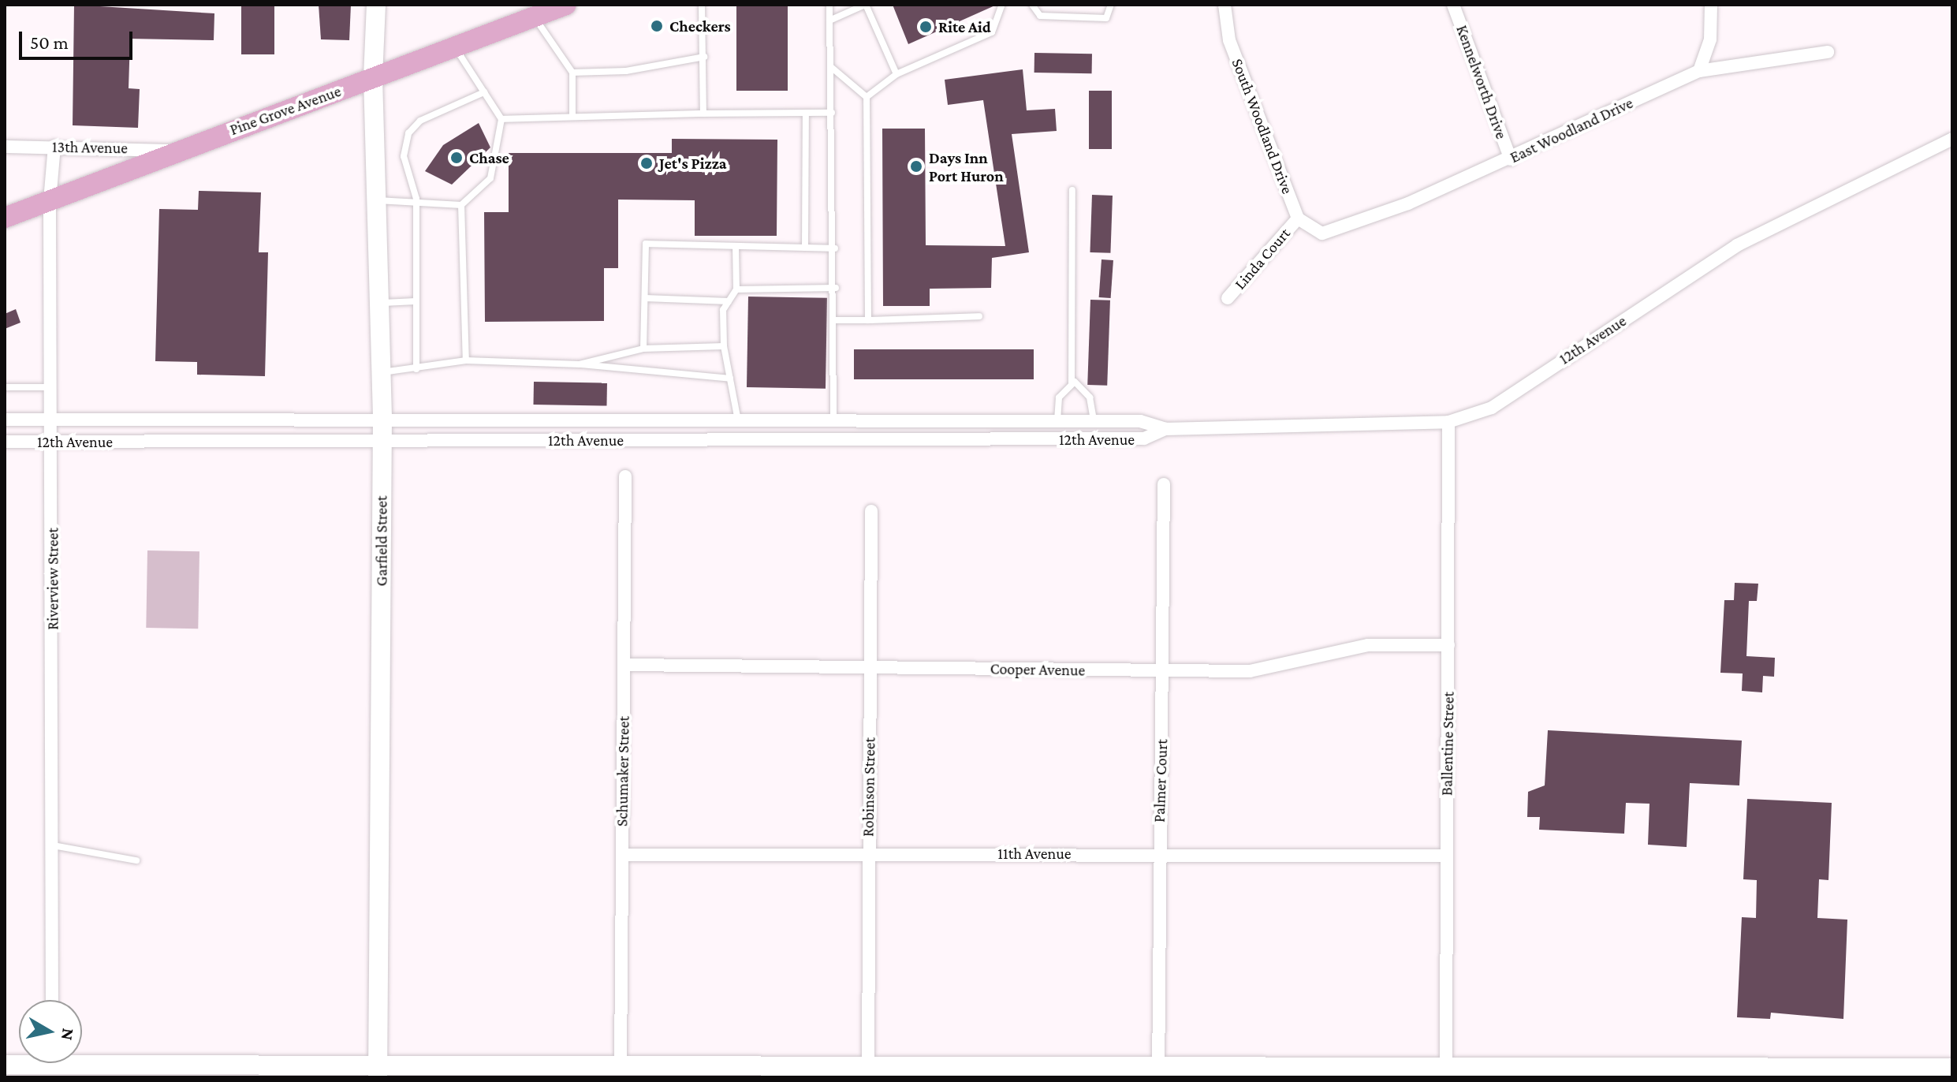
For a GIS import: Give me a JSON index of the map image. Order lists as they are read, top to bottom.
{
  "streets": {
    "main road": ["Pine Grove Avenue"],
    "street": [
      "Kennelworth Drive",
      "South Woodland Drive",
      "East Woodland Drive",
      "13th Avenue",
      "Linda Court",
      "12th Avenue",
      "Garfield Street",
      "Riverview Street",
      "Cooper Avenue",
      "Ballentine Street",
      "Schumaker Street",
      "Palmer Court",
      "Robinson Street",
      "11th Avenue"
    ]
  },
  "crossings": [
    ["Kennelworth Drive", "East Woodland Drive"],
    ["Pine Grove Avenue", "13th Avenue"],
    ["Pine Grove Avenue", "Garfield Street"],
    ["Pine Grove Avenue", "Riverview Street"],
    ["South Woodland Drive", "East Woodland Drive"],
    ["South Woodland Drive", "Linda Court"],
    ["East Woodland Drive", "Linda Court"],
    ["13th Avenue", "Riverview Street"],
    ["12th Avenue", "Garfield Street"],
    ["12th Avenue", "Riverview Street"],
    ["12th Avenue", "Ballentine Street"],
    ["Cooper Avenue", "Ballentine Street"],
    ["Cooper Avenue", "Schumaker Street"],
    ["Cooper Avenue", "Palmer Court"],
    ["Cooper Avenue", "Robinson Street"],
    ["Ballentine Street", "11th Avenue"],
    ["Schumaker Street", "11th Avenue"],
    ["Palmer Court", "11th Avenue"],
    ["Robinson Street", "11th Avenue"]
  ],
  "places": [
    "Checkers",
    "Rite Aid",
    "Chase",
    "Jet's Pizza",
    "Days Inn Port Huron"
  ],
  "scale_bar": "50 m",
  "north": "right"
}
